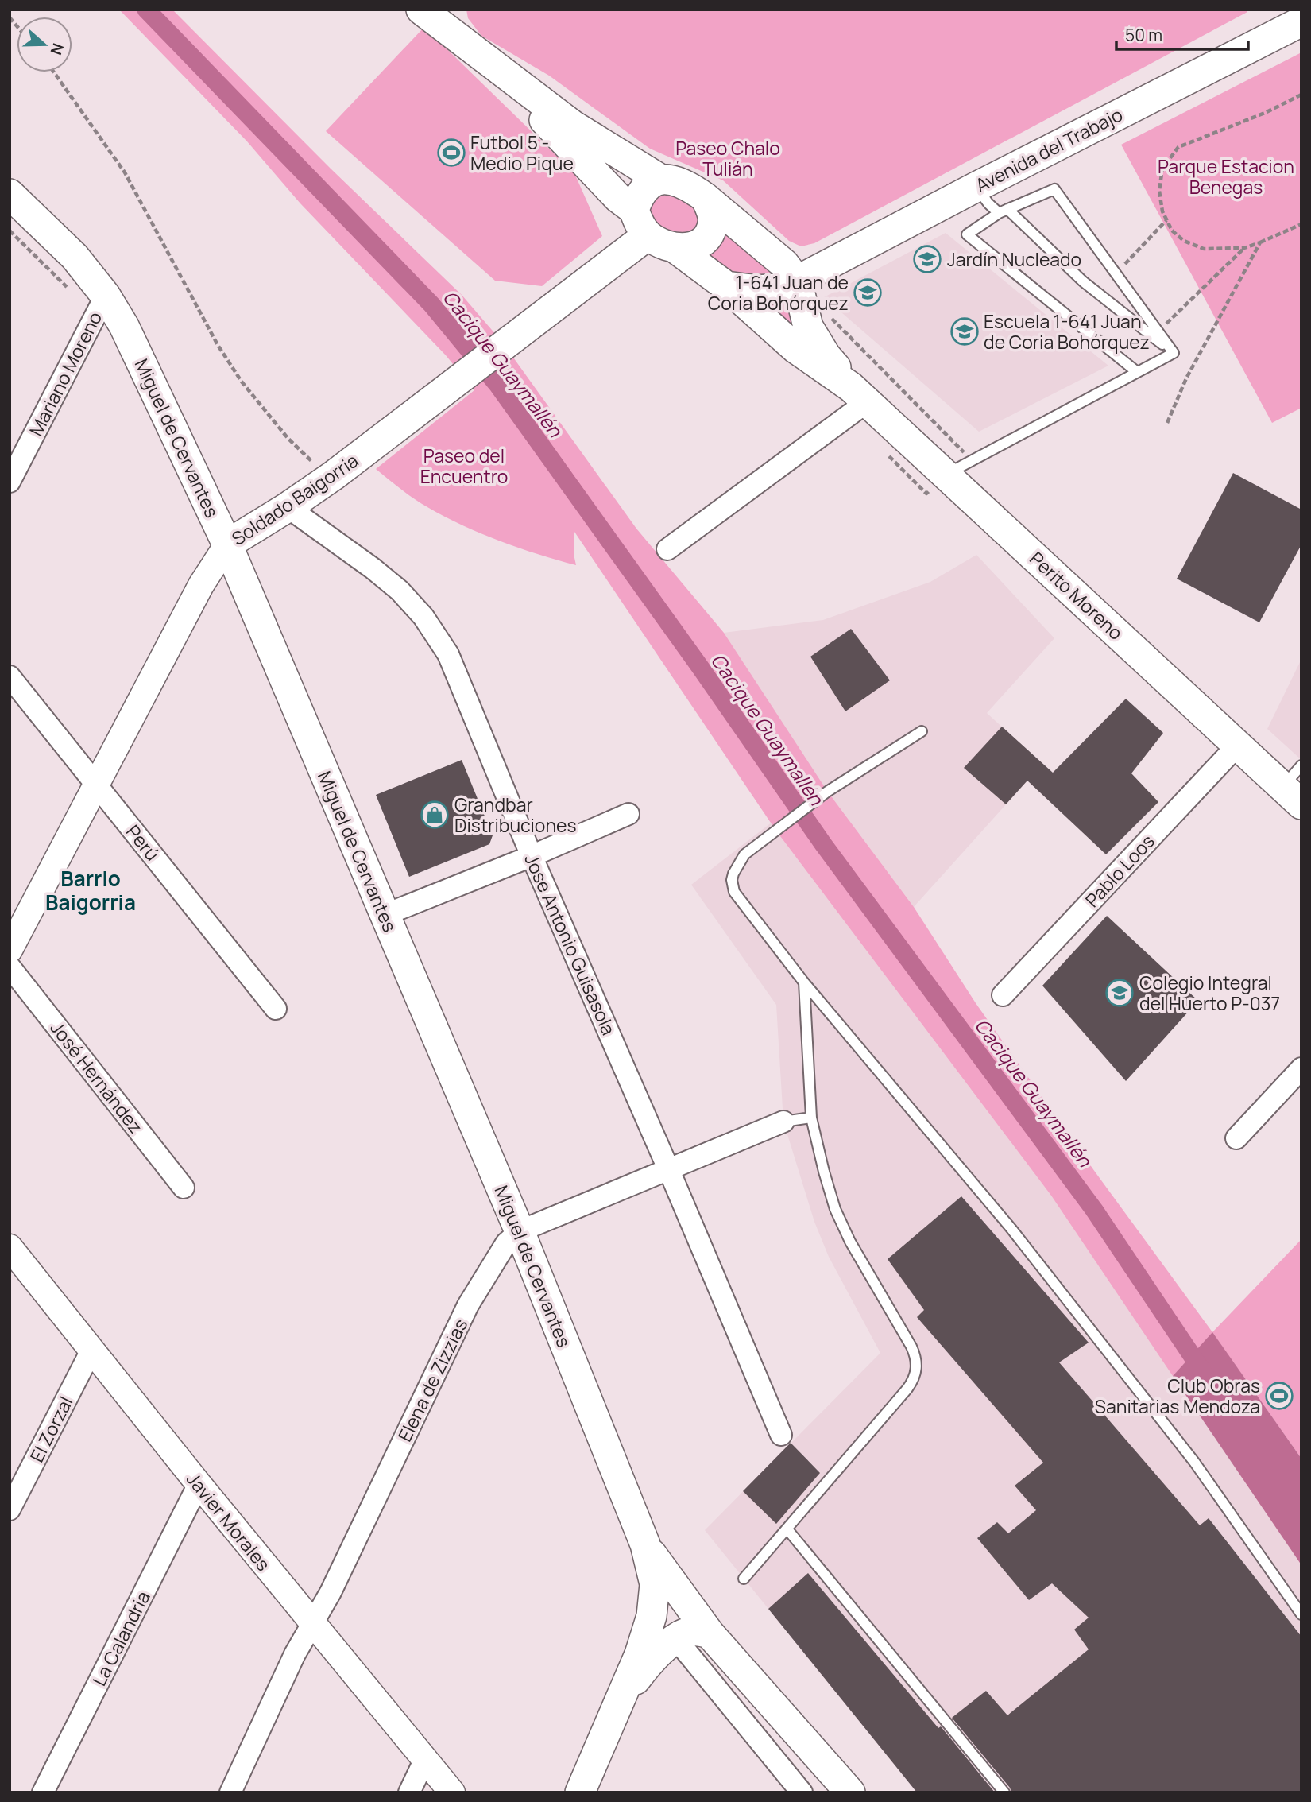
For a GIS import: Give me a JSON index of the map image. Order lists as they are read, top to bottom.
{
  "streets": {
    "main road": [
      "Avenida del Trabajo",
      "Miguel de Cervantes",
      "Soldado Baigorria",
      "Perito Moreno"
    ],
    "street": [
      "Mariano Moreno",
      "Perú",
      "Pablo Loos",
      "Jose Antonio Guisasola",
      "José Hernández",
      "Elena de Zizzias",
      "El Zorzal",
      "Javier Morales",
      "La Calandria"
    ]
  },
  "crossings": [
    ["Avenida del Trabajo", "Perito Moreno"],
    ["Mariano Moreno", "Miguel de Cervantes"],
    ["Miguel de Cervantes", "Soldado Baigorria"],
    ["Miguel de Cervantes", "Elena de Zizzias"],
    ["Soldado Baigorria", "Perito Moreno"],
    ["Soldado Baigorria", "Perú"],
    ["Soldado Baigorria", "Jose Antonio Guisasola"],
    ["Perito Moreno", "Pablo Loos"],
    ["Jose Antonio Guisasola", "Elena de Zizzias"],
    ["Elena de Zizzias", "Javier Morales"],
    ["El Zorzal", "Javier Morales"],
    ["Javier Morales", "La Calandria"]
  ],
  "districts": ["Barrio Baigorria"],
  "water": ["Cacique Guaymallén"],
  "parks": ["Paseo Chalo Tulián", "Parque Estacion Benegas", "Paseo del Encuentro"],
  "places": {
    "sports": ["Futbol 5 - Medio Pique", "Club Obras Sanitarias Mendoza"],
    "school or university": [
      "Jardín Nucleado",
      "1-641 Juan de Coria Bohórquez",
      "Escuela 1-641 Juan de Coria Bohórquez",
      "Colegio Integral del Huerto P-037"
    ],
    "shop": ["Grandbar Distribuciones"]
  },
  "scale_bar": "50 m",
  "north": "right"
}
